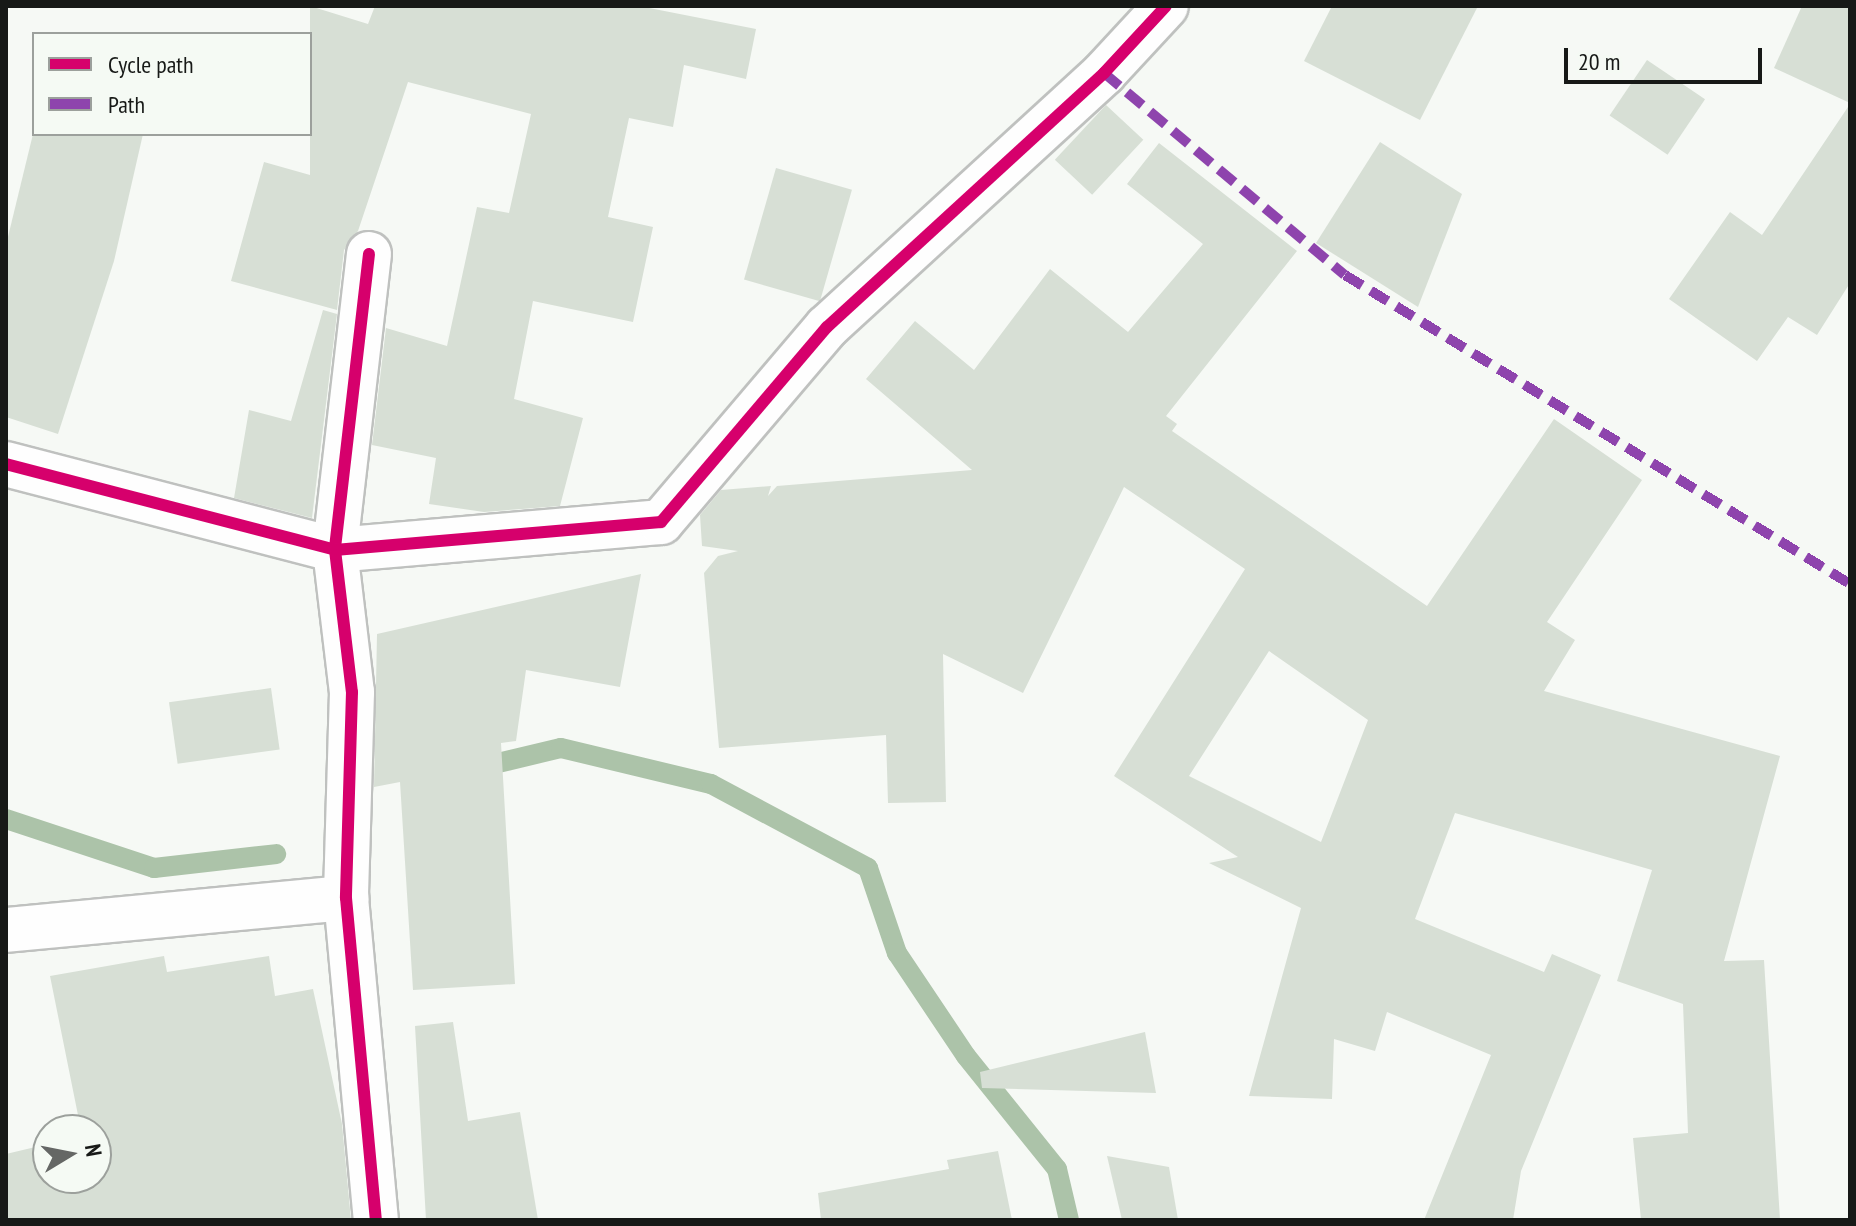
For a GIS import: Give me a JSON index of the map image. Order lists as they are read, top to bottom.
{
  "legend": ["Cycle path", "Path"],
  "scale_bar": "20 m",
  "north": "right"
}
